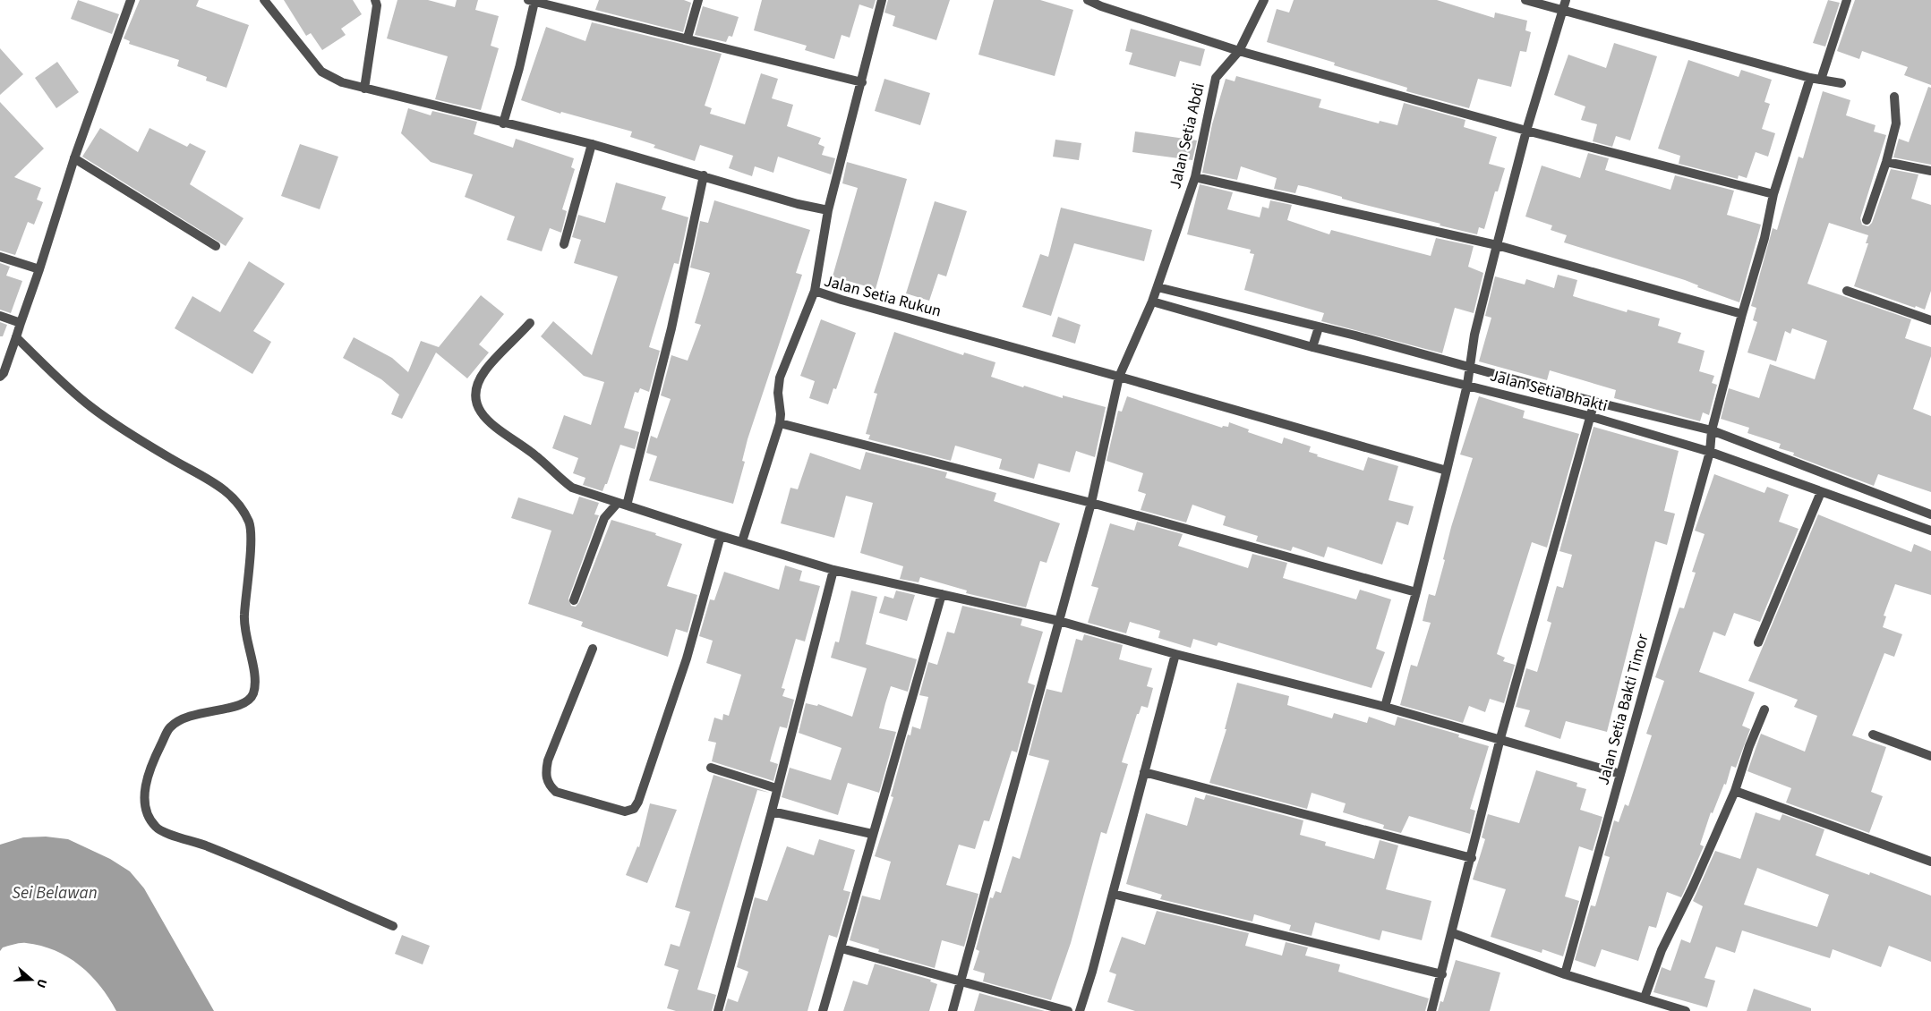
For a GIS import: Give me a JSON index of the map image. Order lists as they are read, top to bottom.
{
  "streets": {
    "street": [
      "Jalan Setia Abdi",
      "Jalan Setia Rukun",
      "Jalan Setia Bhakti",
      "Jalan Setia Bakti Timor"
    ]
  },
  "crossings": [
    ["Jalan Setia Abdi", "Jalan Setia Rukun"],
    ["Jalan Setia Abdi", "Jalan Setia Bhakti"],
    ["Jalan Setia Bhakti", "Jalan Setia Bakti Timor"]
  ],
  "water": ["Sei Belawan"],
  "north": "right"
}
